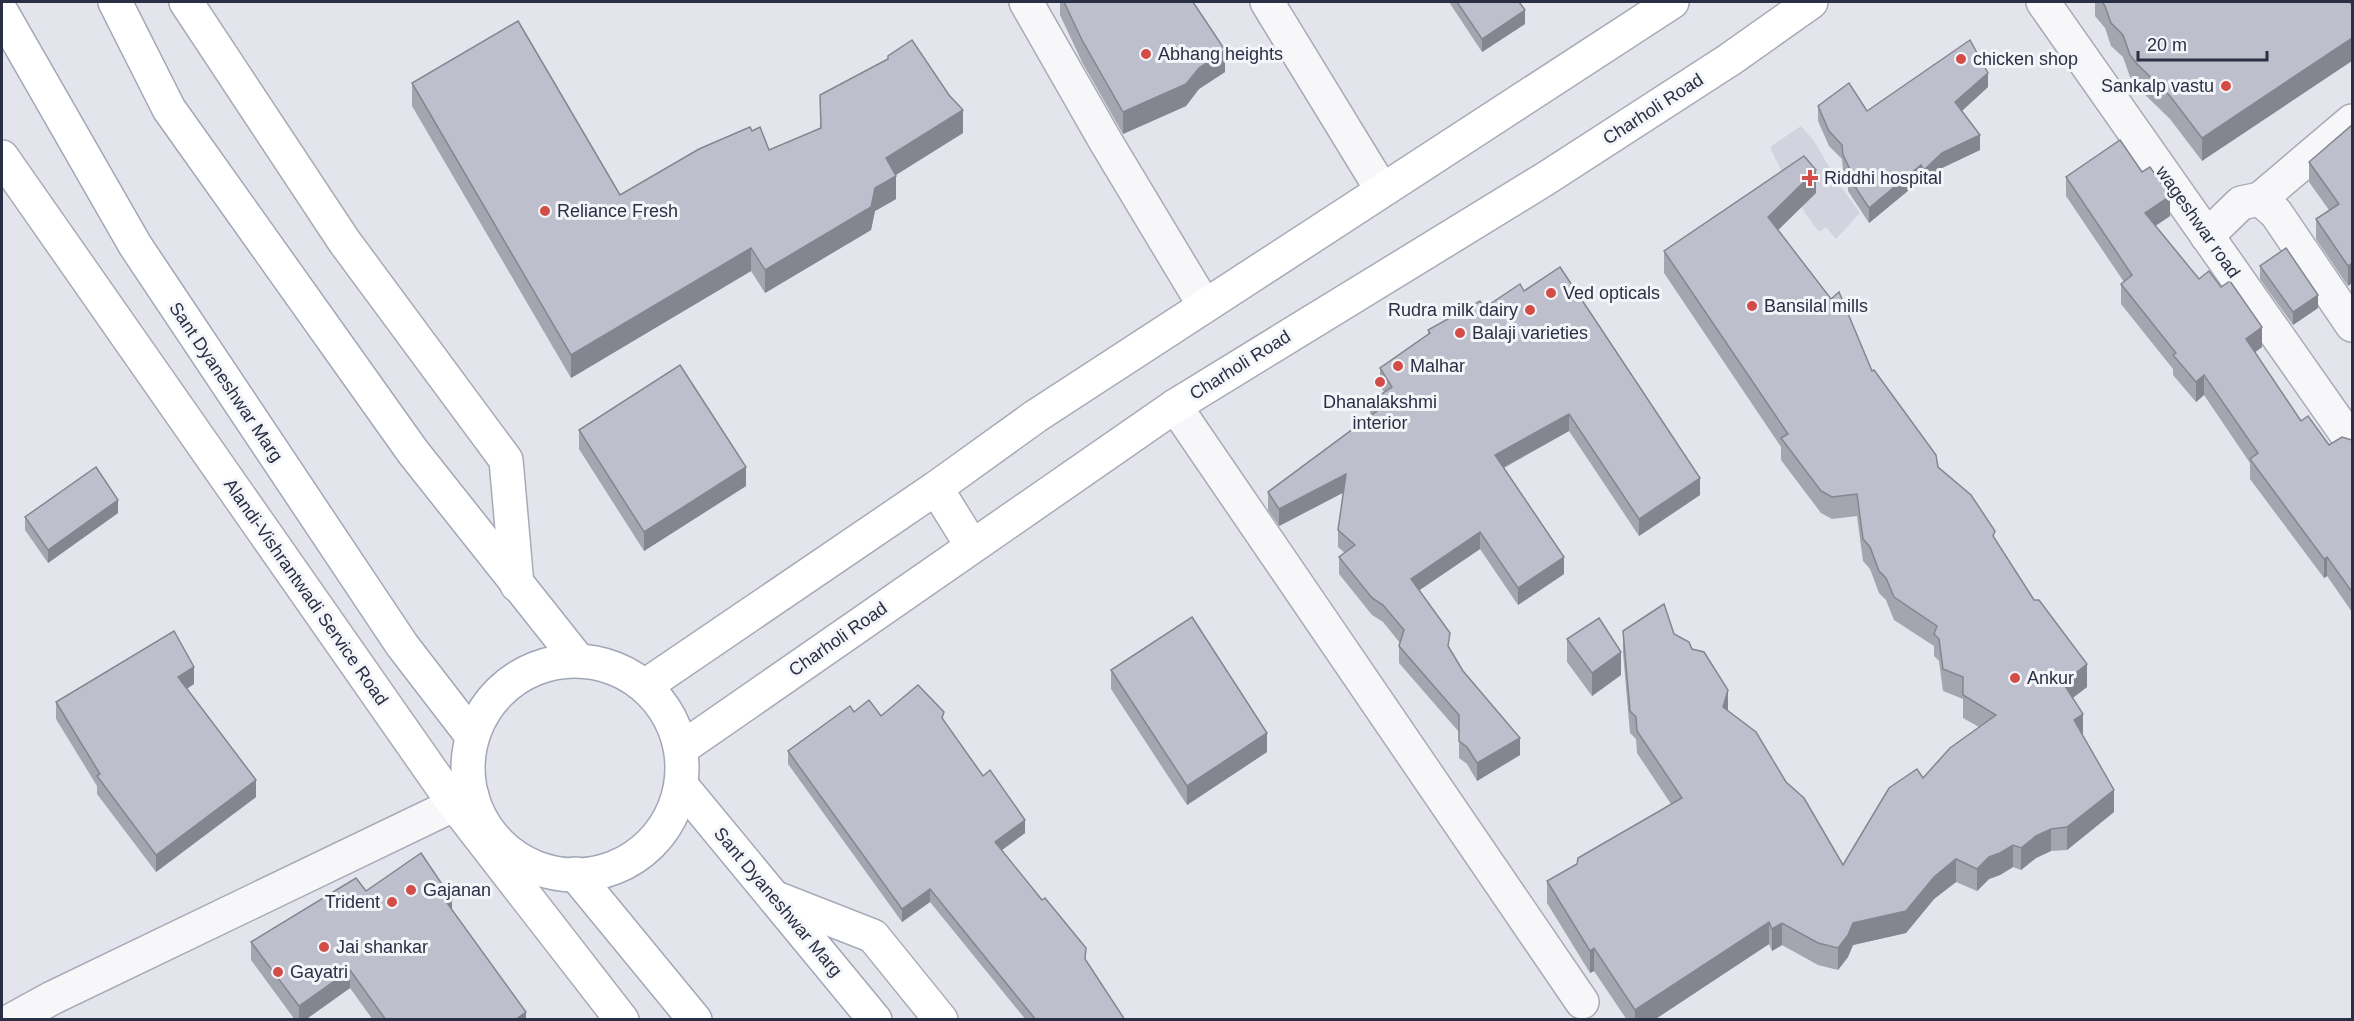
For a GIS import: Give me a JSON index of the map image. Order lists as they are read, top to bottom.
{
  "streets": {
    "street": [
      "Charholi Road",
      "wageshwar road",
      "Sant Dyaneshwar Marg",
      "Alandi-Vishrantwadi Service Road"
    ]
  },
  "places": {
    "other": [
      "Abhang heights",
      "chicken shop",
      "Sankalp vastu",
      "Reliance Fresh",
      "Ved opticals",
      "Bansilal mills",
      "Rudra milk dairy",
      "Balaji varieties",
      "Malhar",
      "Dhanalakshmi interior",
      "Ankur",
      "Gajanan",
      "Trident",
      "Jai shankar",
      "Gayatri"
    ],
    "health": ["Riddhi hospital"]
  },
  "scale_bar": "20 m"
}
